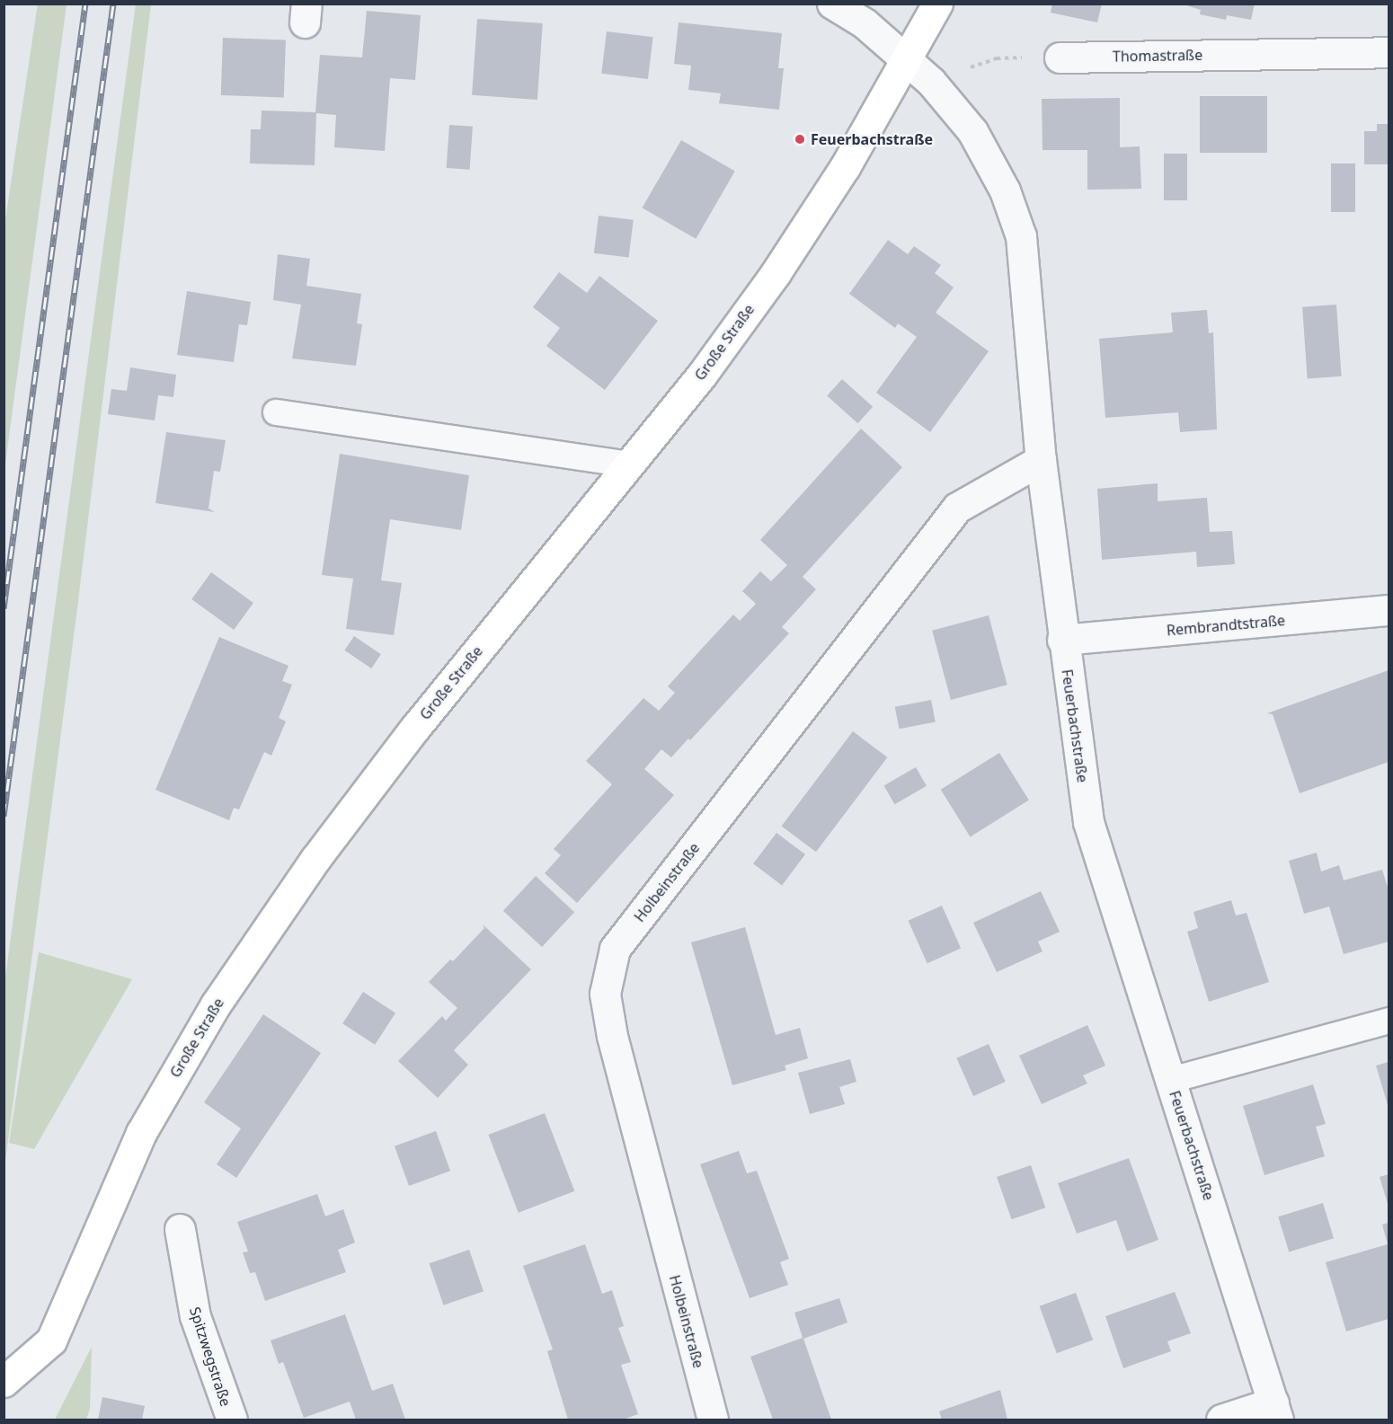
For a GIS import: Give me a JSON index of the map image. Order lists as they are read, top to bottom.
{
  "streets": {
    "main road": ["Große Straße"],
    "street": [
      "Thomastraße",
      "Rembrandtstraße",
      "Feuerbachstraße",
      "Holbeinstraße",
      "Spitzwegstraße"
    ]
  },
  "crossings": [
    ["Große Straße", "Feuerbachstraße"],
    ["Rembrandtstraße", "Feuerbachstraße"],
    ["Feuerbachstraße", "Holbeinstraße"]
  ],
  "places": ["Feuerbachstraße"]
}
